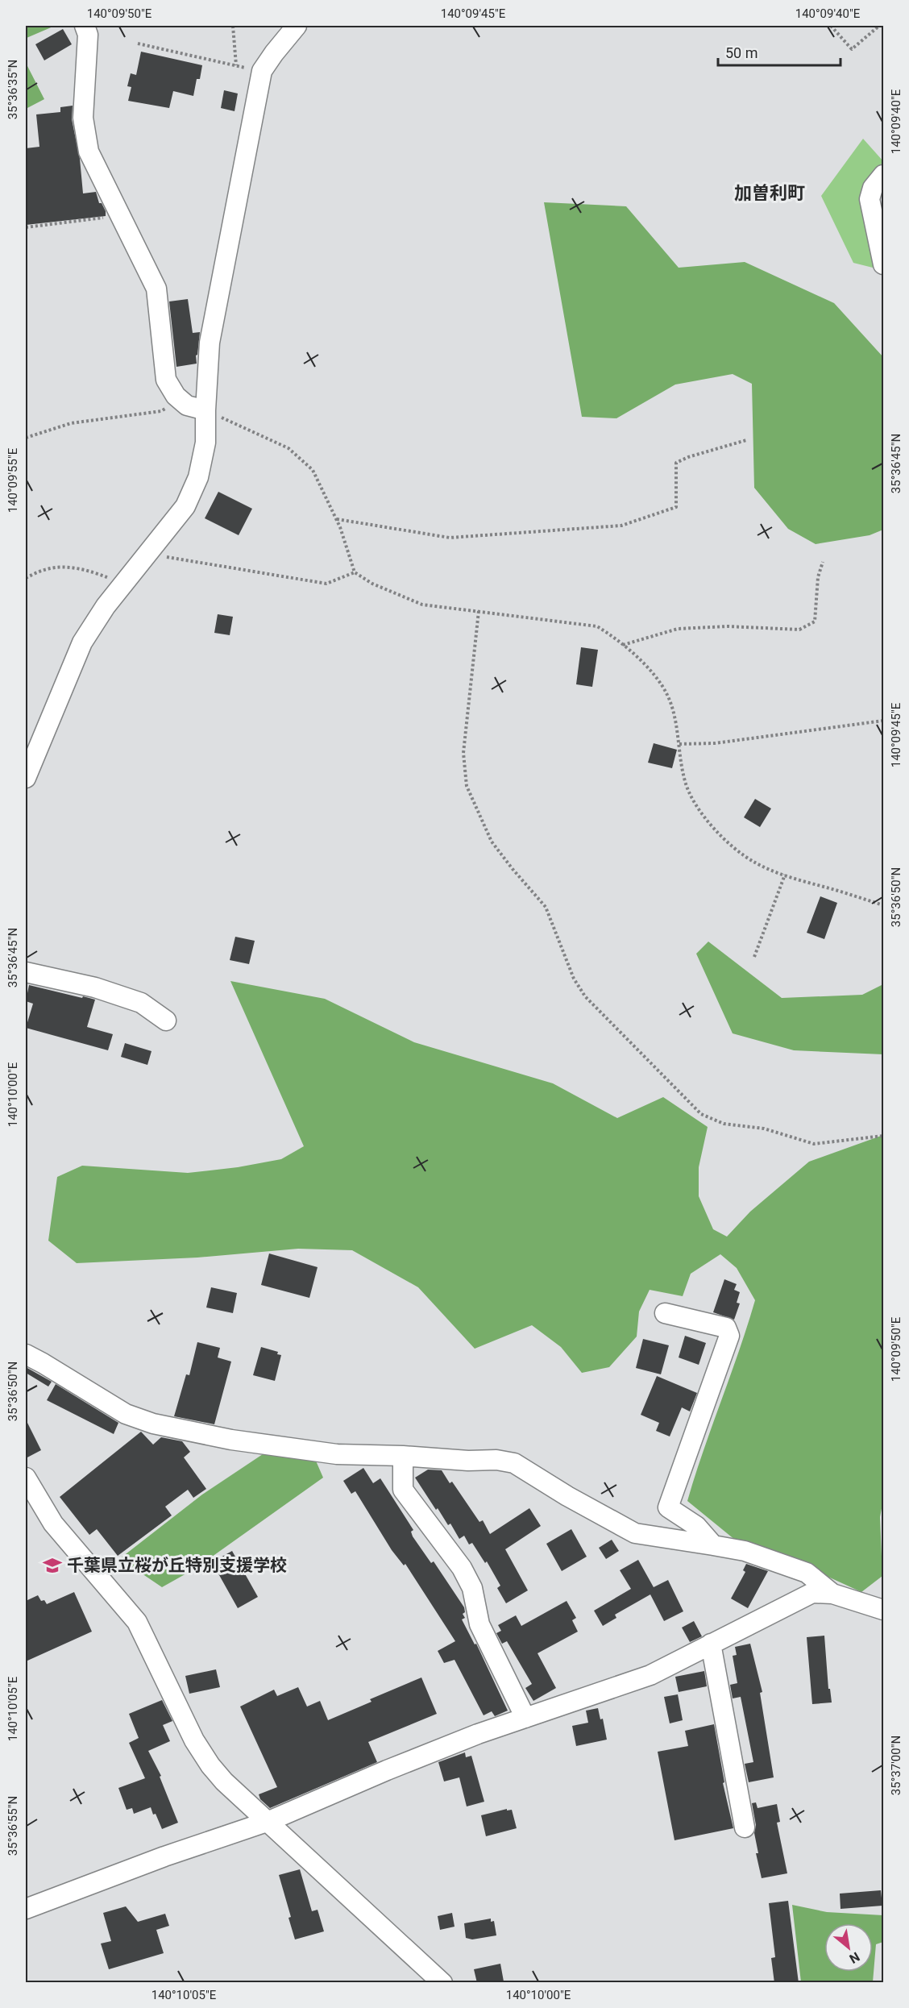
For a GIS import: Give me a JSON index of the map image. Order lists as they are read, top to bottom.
{
  "districts": ["加曽利町"],
  "places": {
    "school or university": ["千葉県立桜が丘特別支援学校"]
  },
  "scale_bar": "50 m",
  "north": "bottom right",
  "coordinates": [
    "140°09'50\"E",
    "140°09'45\"E",
    "140°09'40\"E",
    "35°36'35\"N",
    "35°36'45\"N",
    "140°09'55\"E",
    "35°36'50\"N",
    "140°10'00\"E",
    "140°10'05\"E",
    "35°37'00\"N",
    "35°36'55\"N"
  ]
}
